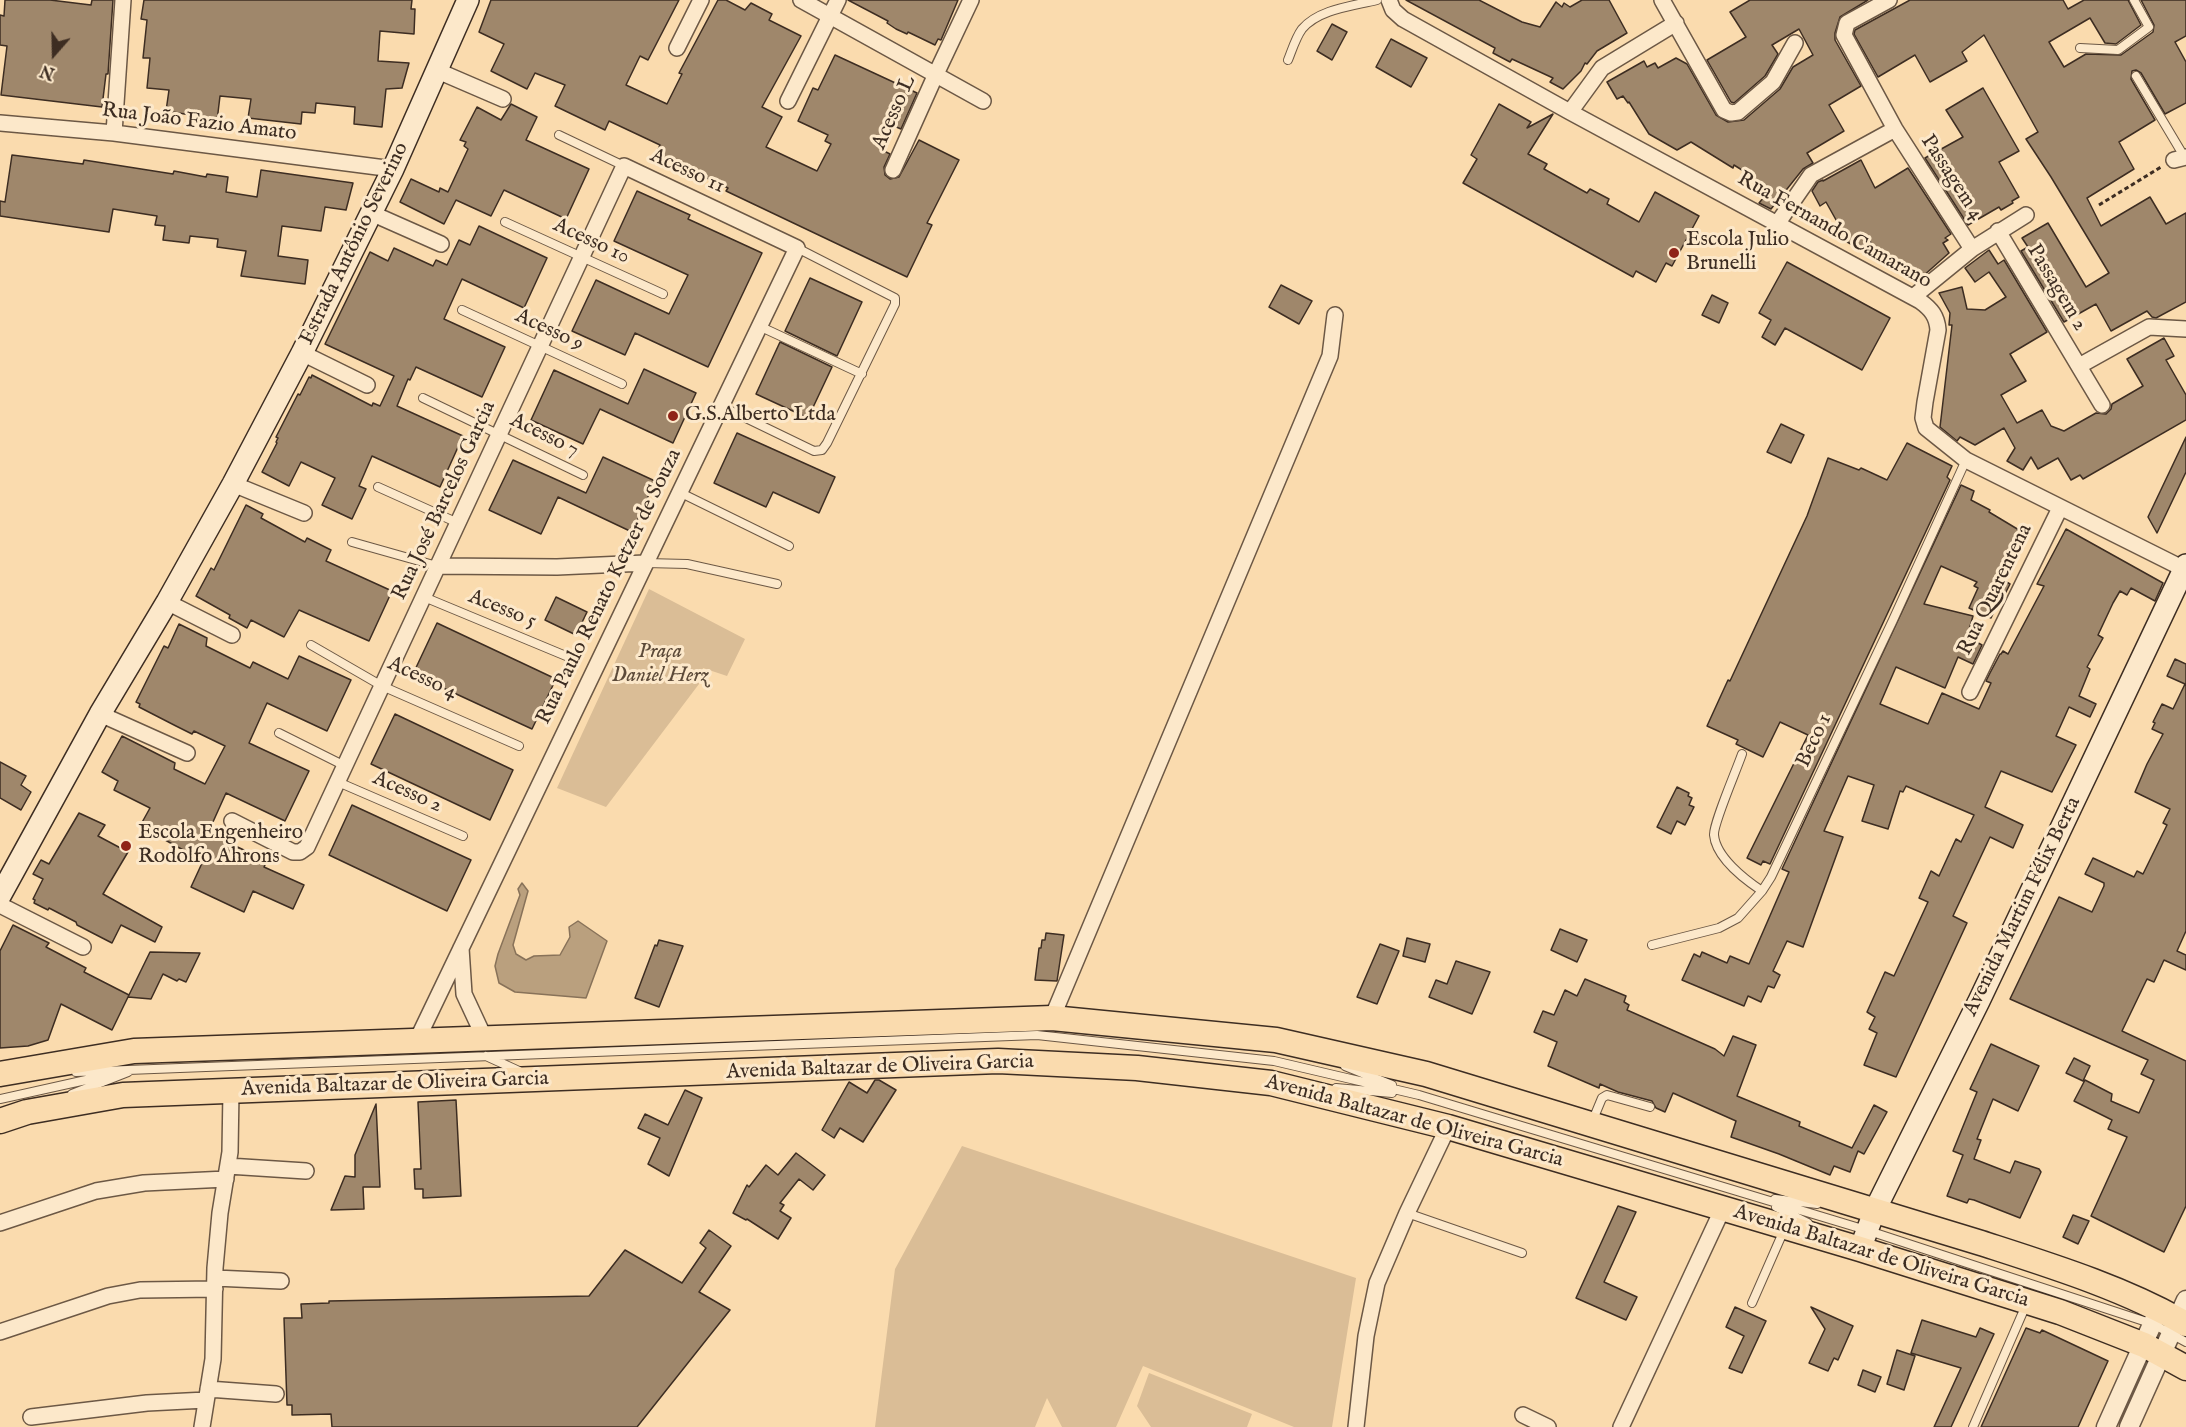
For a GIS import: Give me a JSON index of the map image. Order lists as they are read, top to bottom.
{
  "streets": {
    "main road": ["Estrada Antônio Severino", "Avenida Martim Félix Berta", "Avenida Baltazar de Oliveira Garcia"],
    "street": [
      "Acesso L",
      "Rua João Fazio Amato",
      "Acesso 11",
      "Passagem 4",
      "Rua Fernando Camarano",
      "Passagem 2",
      "Rua José Barcelos Garcia",
      "Rua Paulo Renato Ketzer de Souza",
      "Rua Quarentena"
    ],
    "lane": [
      "Acesso 10",
      "Acesso 9",
      "Acesso 7",
      "Acesso 5",
      "Acesso 4",
      "Beco 1",
      "Acesso 2"
    ]
  },
  "crossings": [
    ["Rua João Fazio Amato", "Estrada Antônio Severino"],
    ["Acesso 11", "Rua José Barcelos Garcia"],
    ["Acesso 11", "Rua Paulo Renato Ketzer de Souza"],
    ["Rua Fernando Camarano", "Rua Quarentena"],
    ["Rua Fernando Camarano", "Beco 1"],
    ["Rua Fernando Camarano", "Avenida Martim Félix Berta"],
    ["Acesso 10", "Rua José Barcelos Garcia"],
    ["Acesso 9", "Rua José Barcelos Garcia"],
    ["Acesso 7", "Rua José Barcelos Garcia"],
    ["Rua José Barcelos Garcia", "Acesso 5"],
    ["Rua José Barcelos Garcia", "Acesso 4"],
    ["Rua José Barcelos Garcia", "Acesso 2"],
    ["Rua Paulo Renato Ketzer de Souza", "Avenida Baltazar de Oliveira Garcia"],
    ["Avenida Martim Félix Berta", "Avenida Baltazar de Oliveira Garcia"]
  ],
  "parks": ["Praça Daniel Herz"],
  "places": ["Escola Julio Brunelli", "G.S.Alberto Ltda", "Escola Engenheiro Rodolfo Ahrons"],
  "north": "bottom"
}
